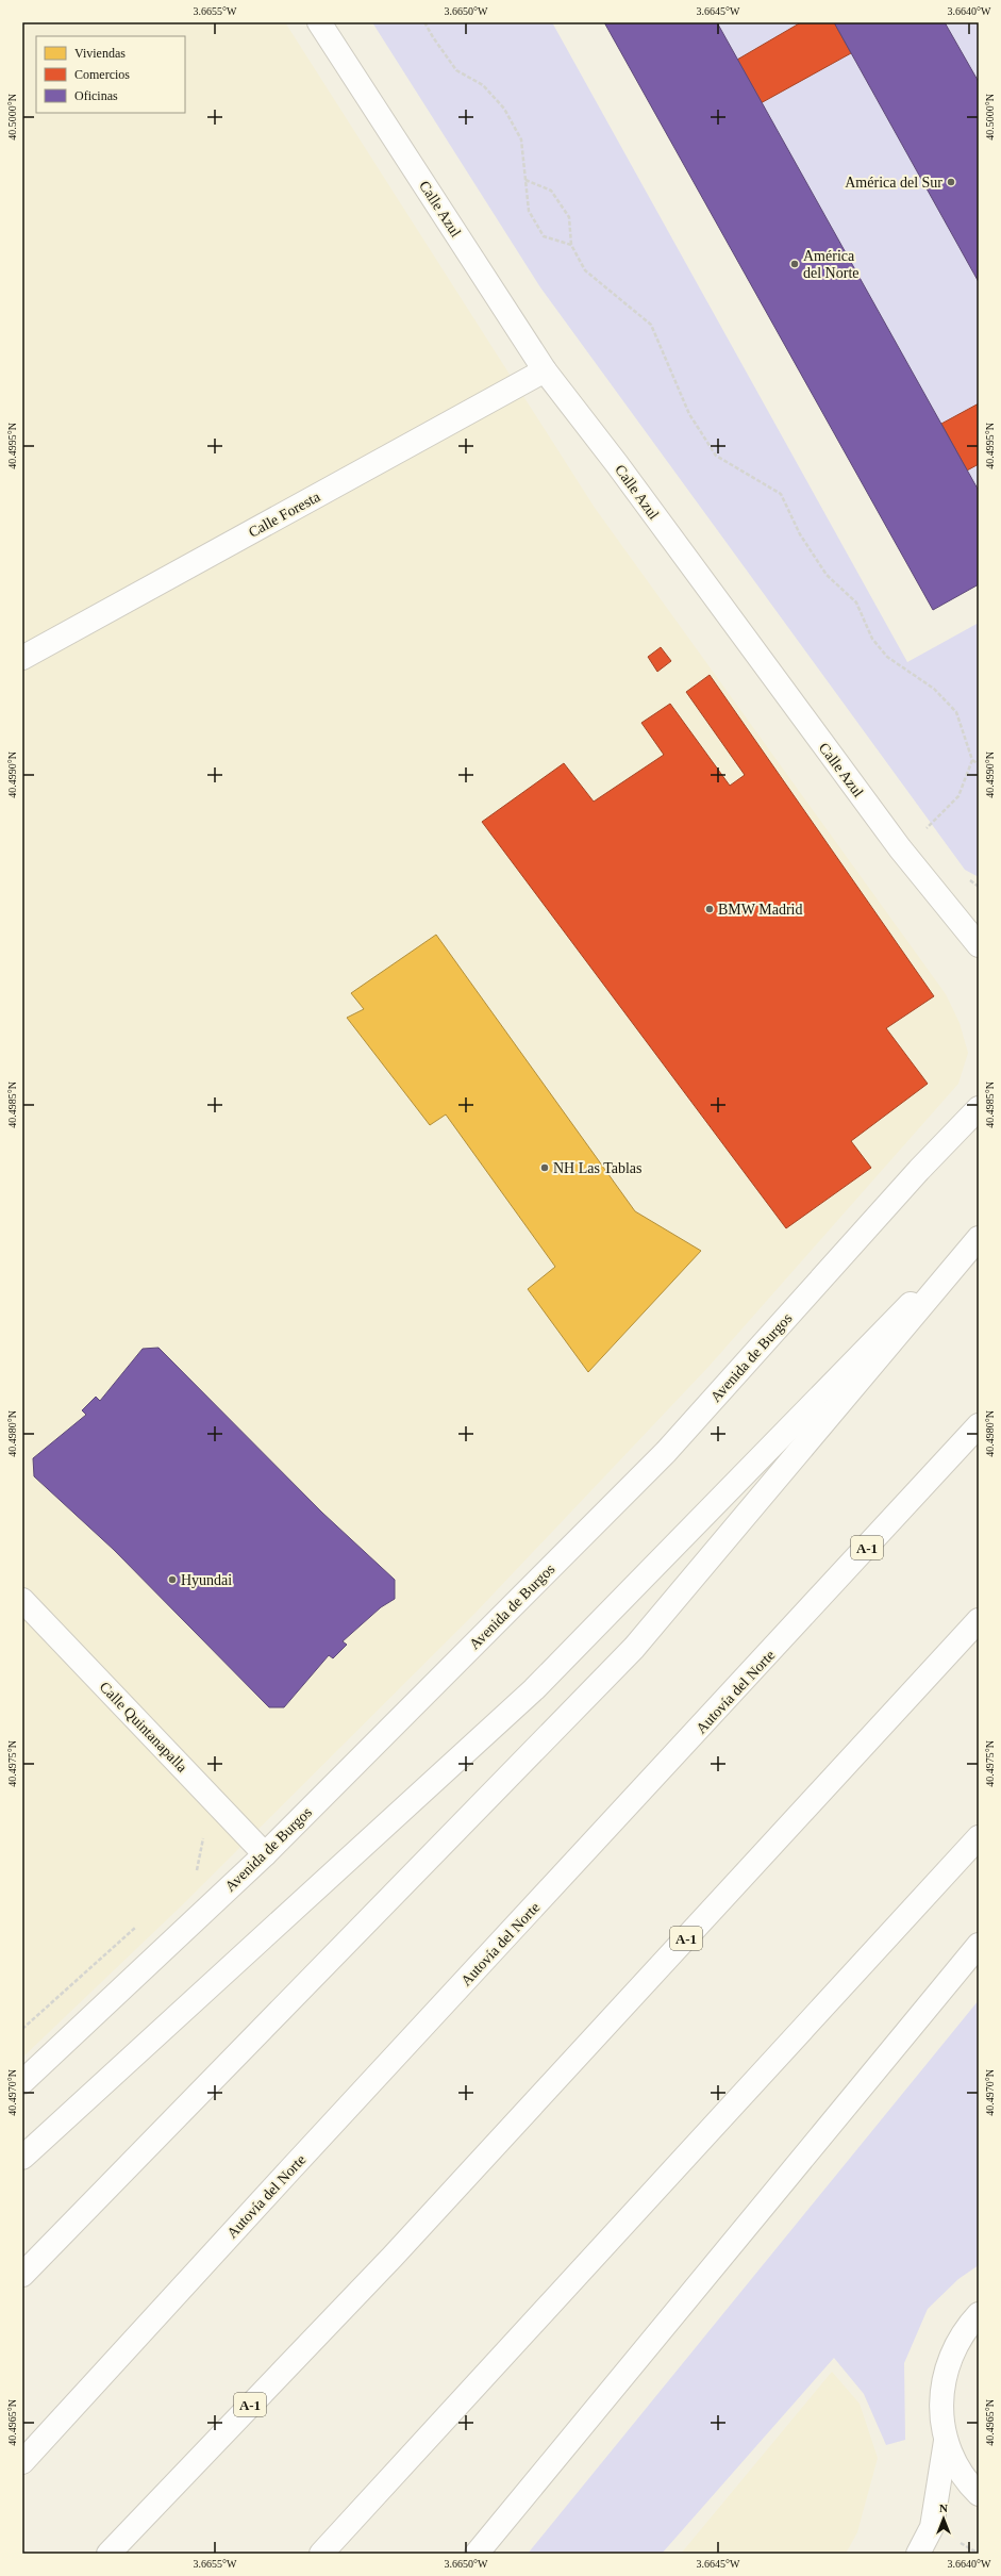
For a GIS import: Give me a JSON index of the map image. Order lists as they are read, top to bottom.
{
  "streets": {
    "main road": [
      "Calle Azul",
      "Calle Foresta",
      "Avenida de Burgos",
      "A-1",
      "Autovía del Norte",
      "Calle Quintanapalla"
    ]
  },
  "crossings": [
    ["Calle Azul", "Calle Foresta"],
    ["Avenida de Burgos", "Calle Quintanapalla"]
  ],
  "places": [
    "América del Sur",
    "América del Norte",
    "BMW Madrid",
    "NH Las Tablas",
    "Hyundai"
  ],
  "legend": ["Viviendas", "Comercios", "Oficinas"],
  "north": "top",
  "coordinates": [
    "3.6655°W",
    "3.6650°W",
    "3.6645°W",
    "3.6640°W",
    "40.5000°N",
    "40.4995°N",
    "40.4990°N",
    "40.4985°N",
    "40.4980°N",
    "40.4975°N",
    "40.4970°N",
    "40.4965°N"
  ]
}
